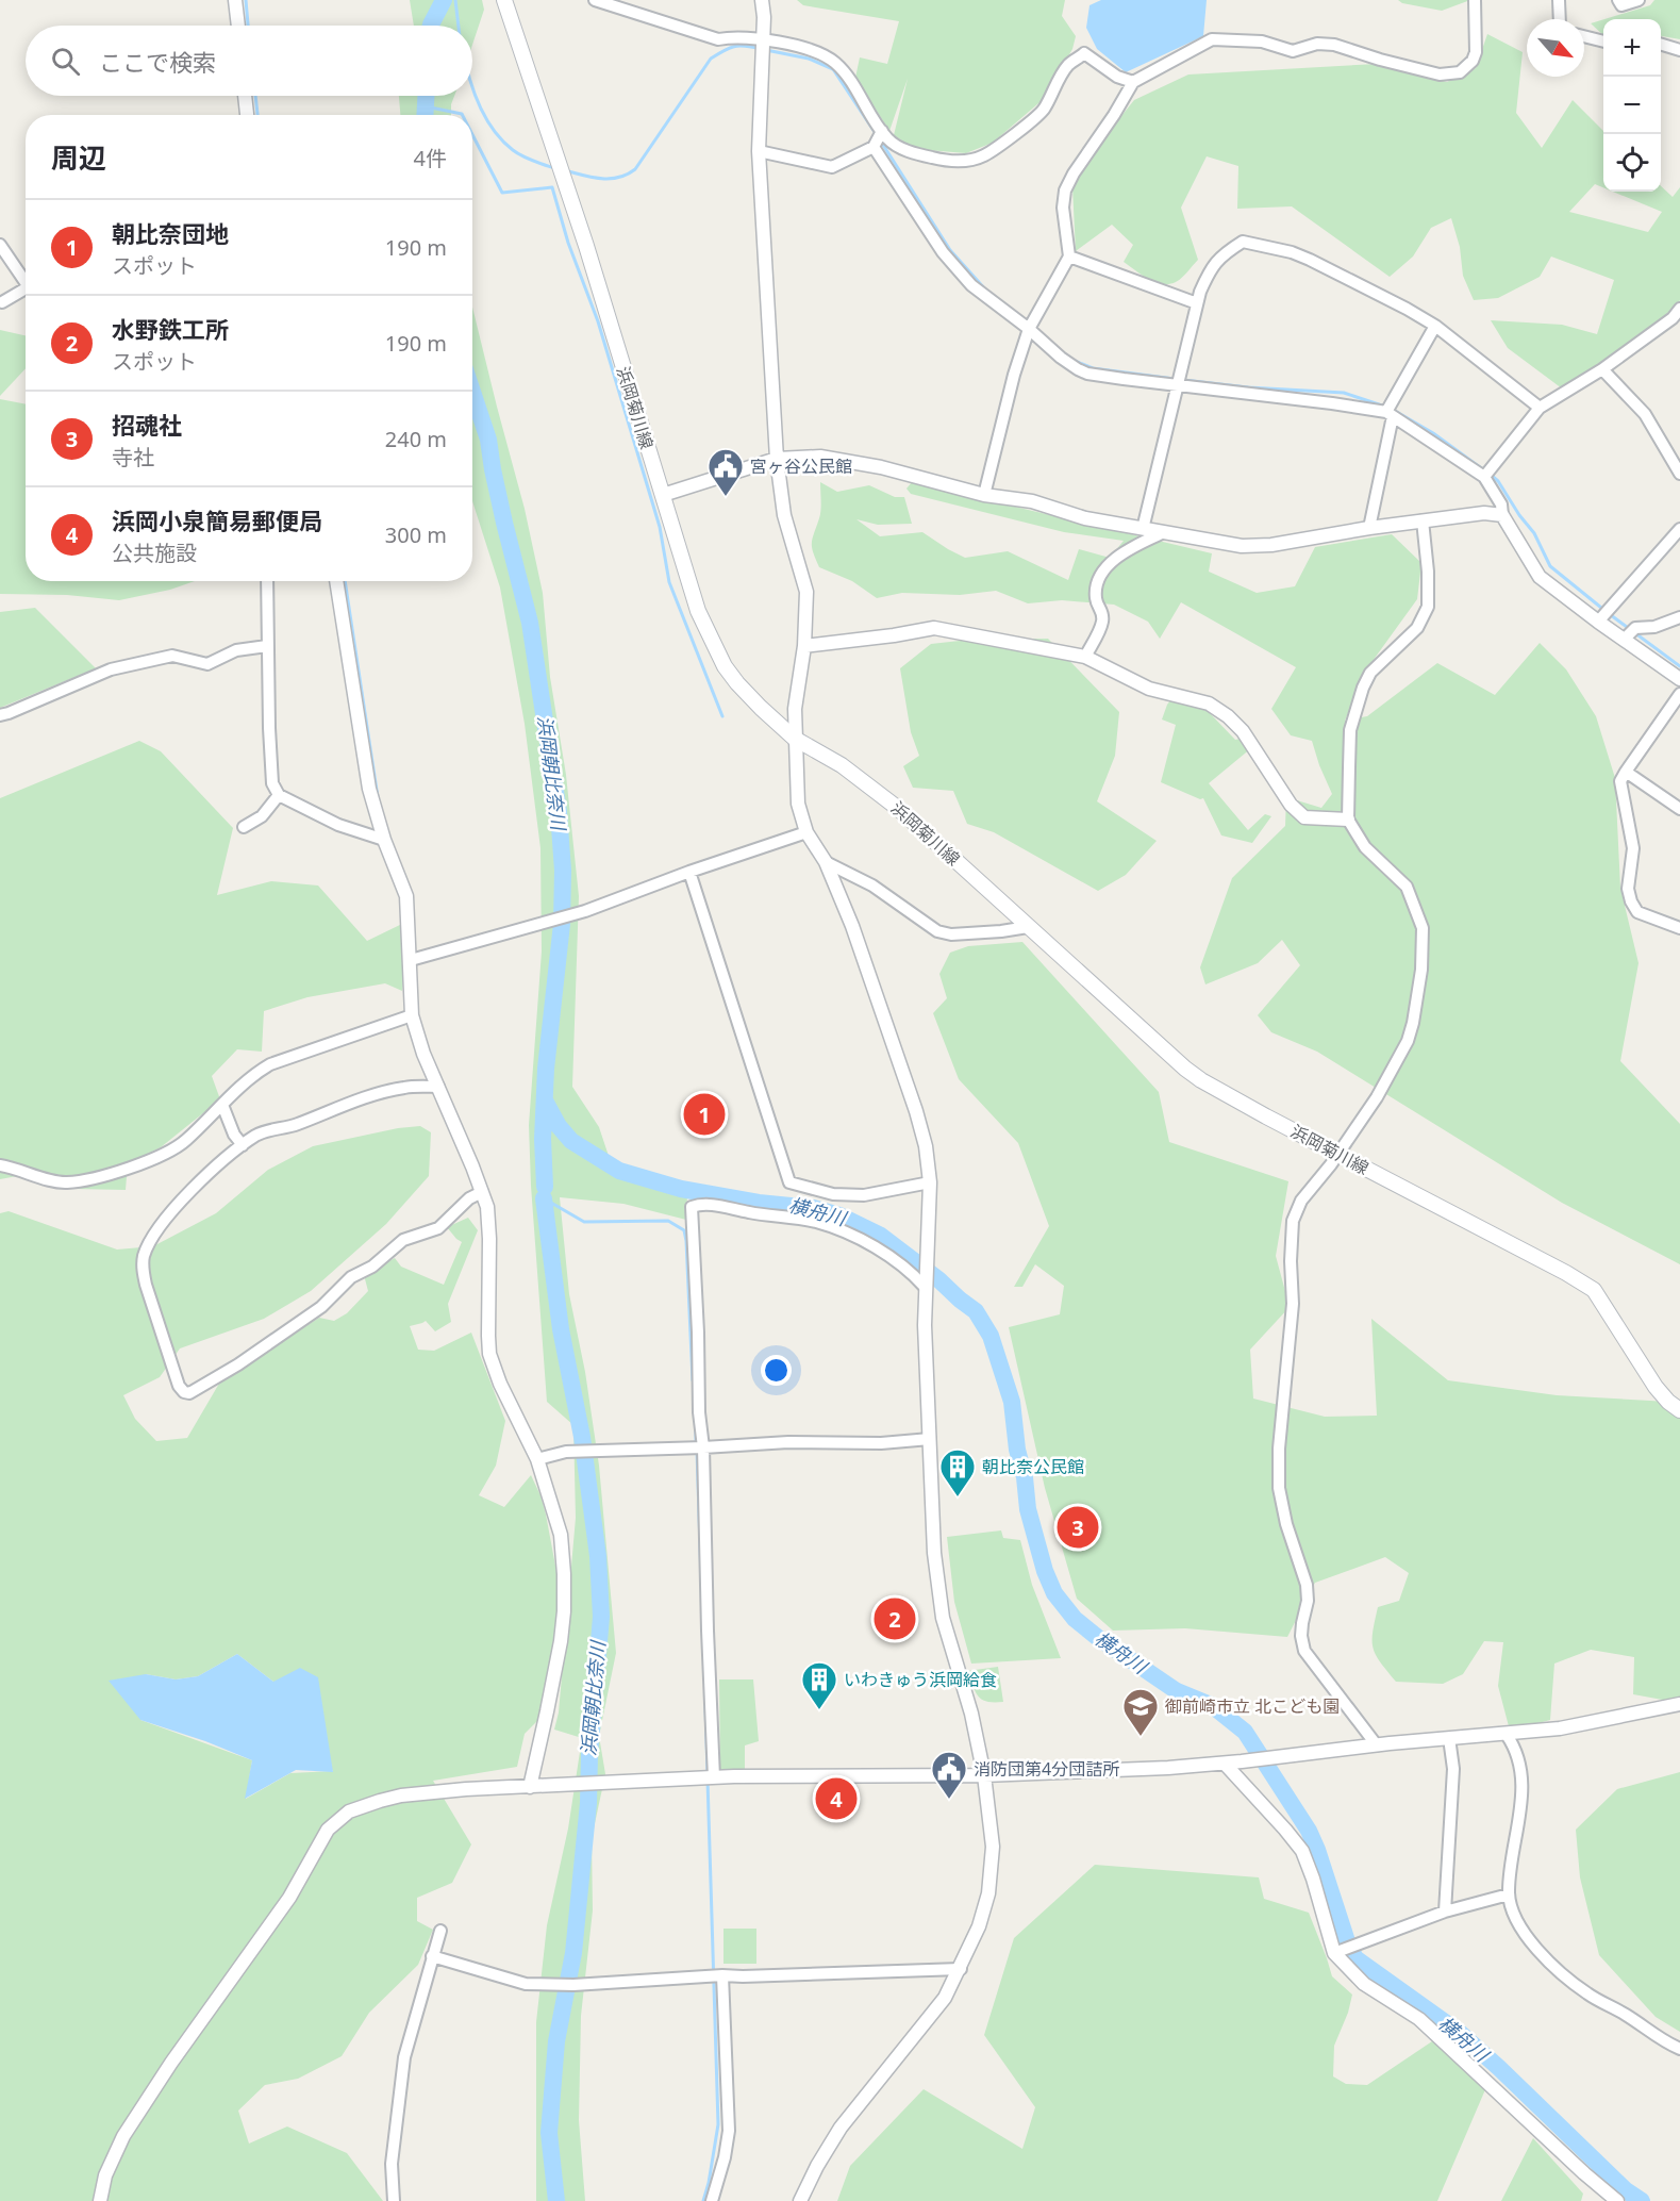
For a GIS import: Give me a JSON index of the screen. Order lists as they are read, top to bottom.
{
  "streets": {
    "main road": ["浜岡菊川線"]
  },
  "water": ["浜岡朝比奈川", "横舟川"],
  "places": {
    "public building": ["宮ヶ谷公民館", "消防団第4分団詰所"],
    "building": ["朝比奈公民館", "いわきゅう浜岡給食"],
    "school or university": ["御前崎市立 北こども園"]
  },
  "north": "bottom right",
  "page": {
    "map_buttons": ["+", "−"],
    "search": "ここで検索",
    "heading": ["周辺", "4件"],
    "list": [
      {
        "mark": "1",
        "name": "朝比奈団地",
        "note": "スポット",
        "value": "190 m"
      },
      {
        "mark": "2",
        "name": "水野鉄工所",
        "note": "スポット",
        "value": "190 m"
      },
      {
        "mark": "3",
        "name": "招魂社",
        "note": "寺社",
        "value": "240 m"
      },
      {
        "mark": "4",
        "name": "浜岡小泉簡易郵便局",
        "note": "公共施設",
        "value": "300 m"
      }
    ],
    "pins": [
      "1",
      "3",
      "2",
      "4"
    ]
  }
}
